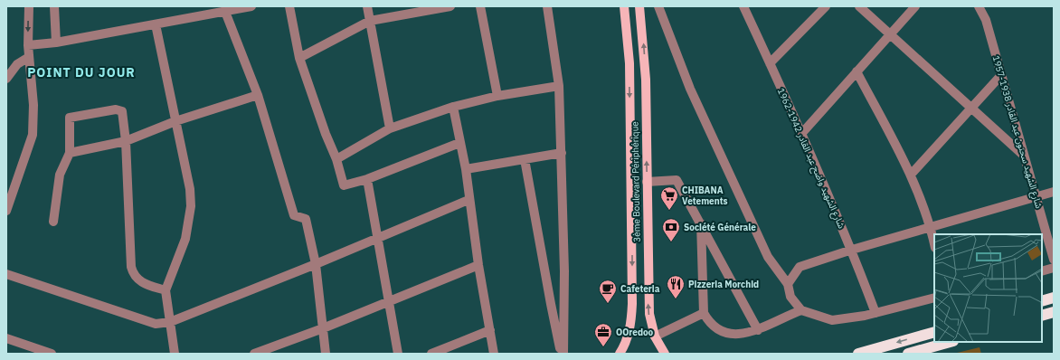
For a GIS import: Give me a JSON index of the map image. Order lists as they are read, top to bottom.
{
  "streets": {
    "main road": ["3ème Boulevard Périphérique"],
    "street": ["شارع الشهيد سحنون عبد القادر 1938-1957", "شارع الشهيد واضح عبد القادر 1942-1962"]
  },
  "districts": ["POINT DU JOUR"],
  "places": {
    "supermarket": ["CHIBANA Vetements"],
    "bank": ["Société Générale"],
    "restaurant": ["Pizzeria Morchid"],
    "cafe": ["Cafeteria"],
    "office": ["OOredoo"]
  }
}
